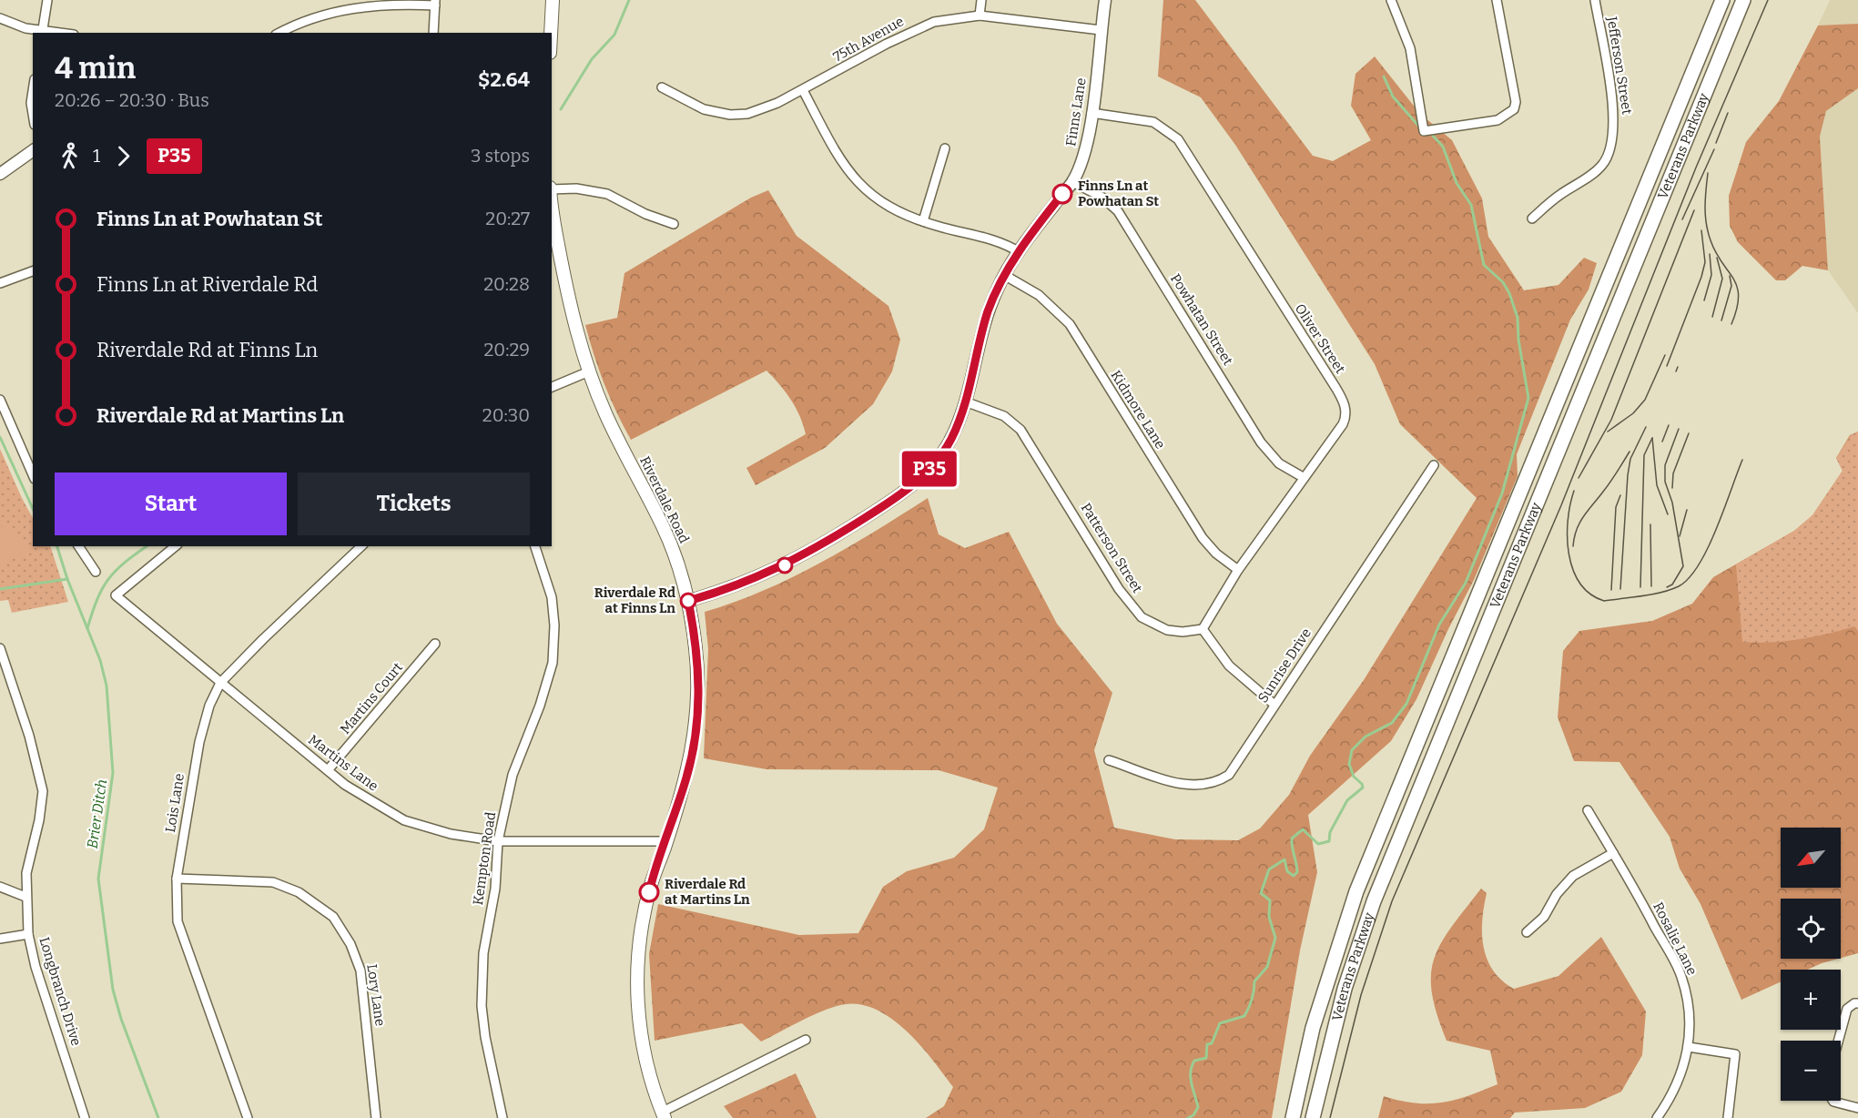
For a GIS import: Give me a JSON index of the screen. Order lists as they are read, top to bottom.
{
  "streets": {
    "main road": ["Veterans Parkway", "Riverdale Road"],
    "street": [
      "75th Avenue",
      "Jefferson Street",
      "Finns Lane",
      "Powhatan Street",
      "Oliver Street",
      "Kidmore Lane",
      "Patterson Street",
      "Sunrise Drive",
      "Martins Court",
      "Martins Lane",
      "Lois Lane",
      "Kempton Road",
      "Rosalie Lane",
      "Longbranch Drive",
      "Lory Lane"
    ]
  },
  "crossings": [
    ["75th Avenue", "Finns Lane"],
    ["Finns Lane", "Powhatan Street"],
    ["Finns Lane", "Oliver Street"],
    ["Finns Lane", "Kidmore Lane"],
    ["Finns Lane", "Riverdale Road"],
    ["Finns Lane", "Patterson Street"],
    ["Powhatan Street", "Oliver Street"],
    ["Oliver Street", "Kidmore Lane"],
    ["Oliver Street", "Patterson Street"],
    ["Riverdale Road", "Martins Lane"],
    ["Martins Court", "Martins Lane"],
    ["Martins Lane", "Lois Lane"],
    ["Martins Lane", "Kempton Road"],
    ["Lois Lane", "Lory Lane"]
  ],
  "water": ["Brier Ditch"],
  "places": ["Finns Ln at Powhatan St", "Riverdale Rd at Finns Ln", "Riverdale Rd at Martins Ln"],
  "lines": ["bus line P35"],
  "north": "bottom left",
  "page": {
    "on_map": "P35",
    "heading": ["4 min", "20:26 – 20:30 · Bus", "$2.64"],
    "legs": ["1", "P35", "3 stops"],
    "list": [
      {
        "name": "Finns Ln at Powhatan St",
        "value": "20:27"
      },
      {
        "name": "Finns Ln at Riverdale Rd",
        "value": "20:28"
      },
      {
        "name": "Riverdale Rd at Finns Ln",
        "value": "20:29"
      },
      {
        "name": "Riverdale Rd at Martins Ln",
        "value": "20:30"
      }
    ],
    "buttons": ["Start", "Tickets"],
    "map_buttons": ["+", "−"]
  }
}
